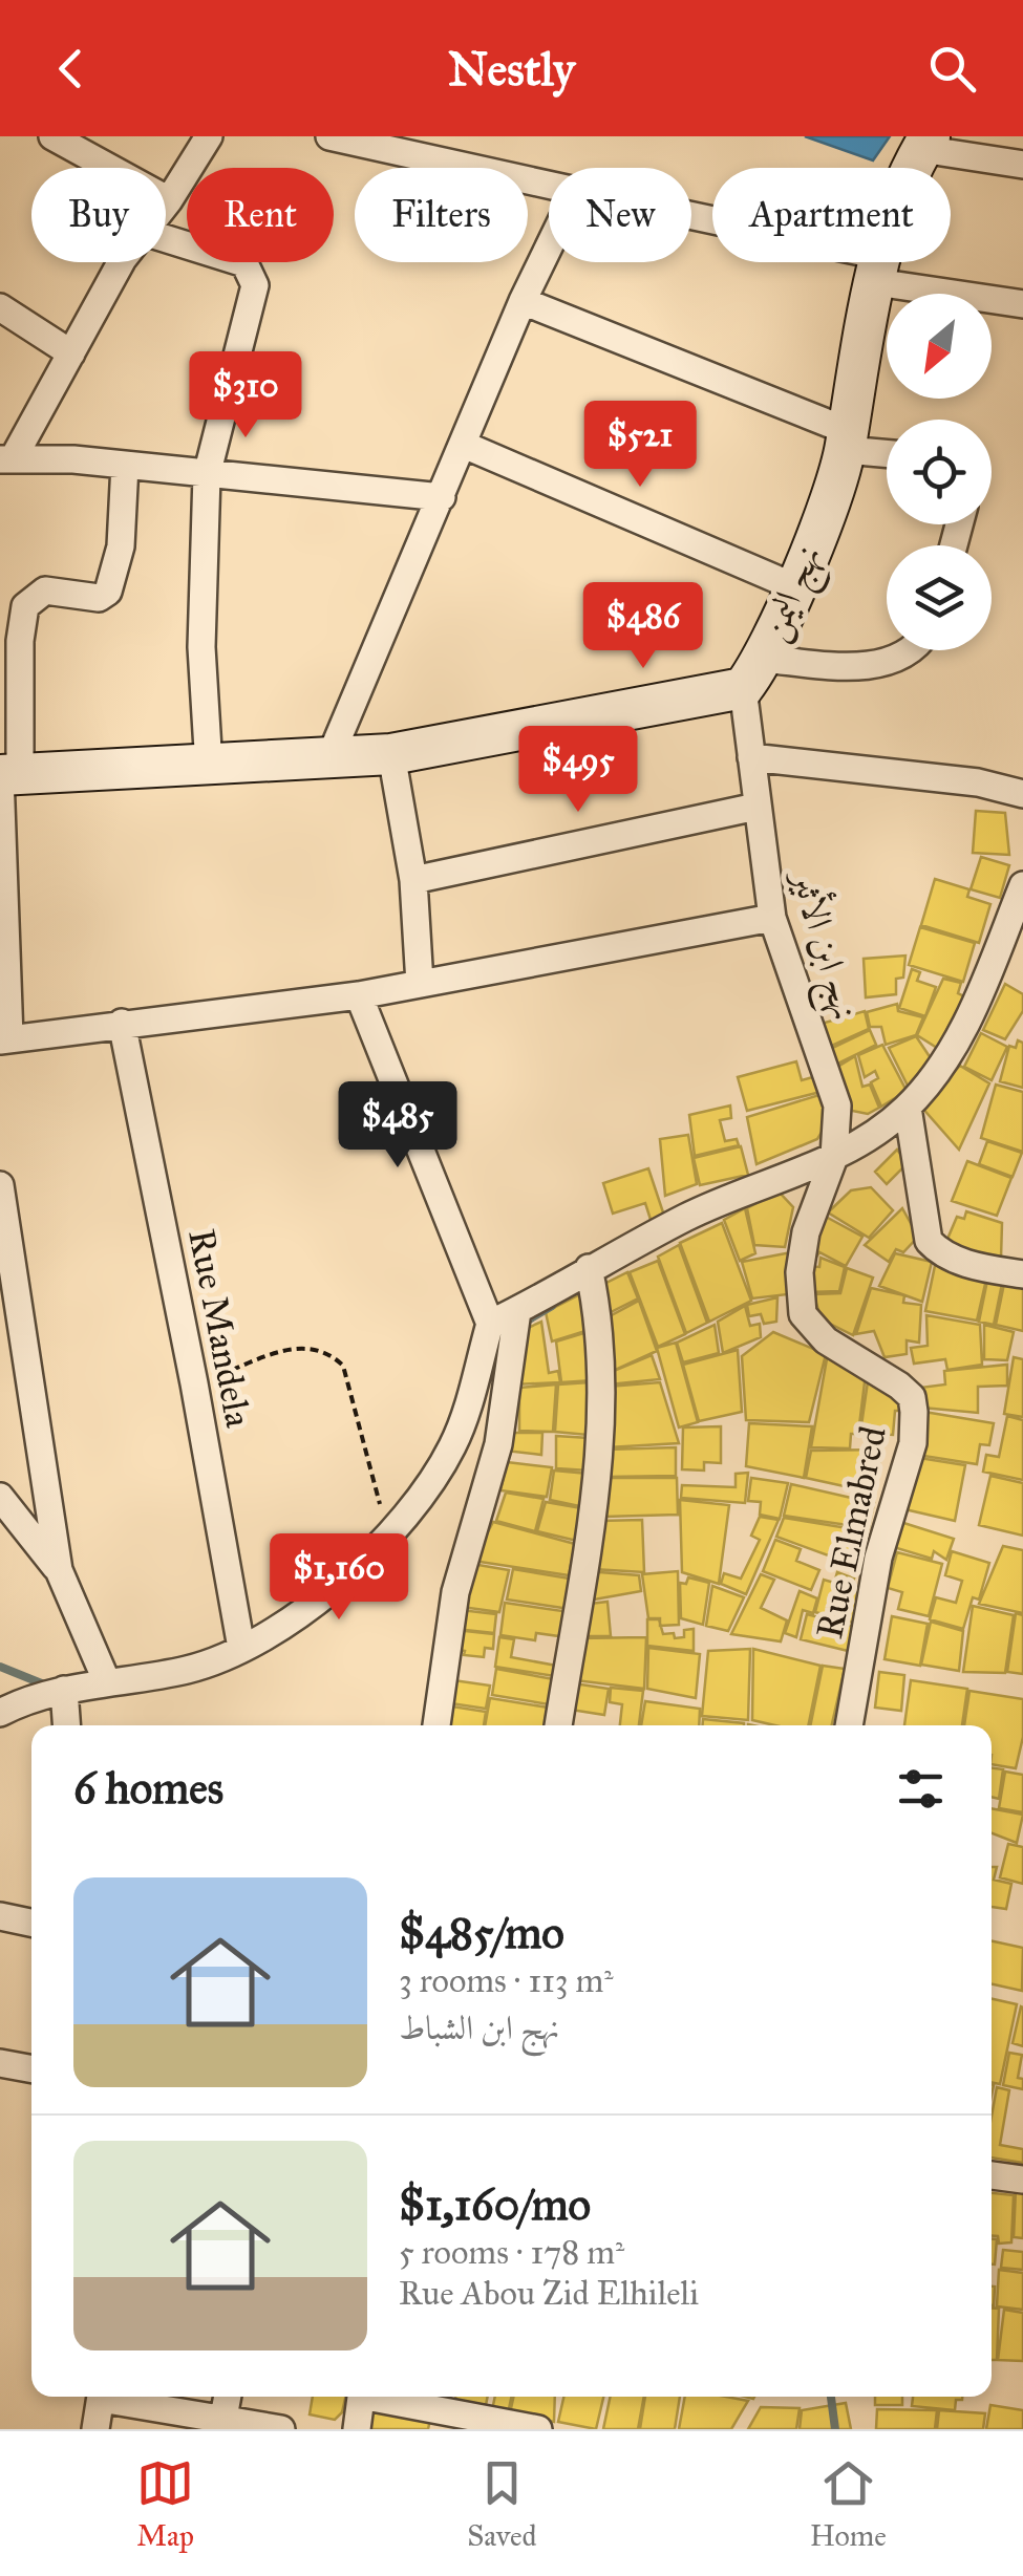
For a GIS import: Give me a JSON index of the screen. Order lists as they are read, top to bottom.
{
  "streets": {
    "street": [
      "نهج اليمن",
      "نهج ابن الأثير",
      "Rue Mandela",
      "Rue Elmabred"
    ]
  },
  "crossings": [
    ["نهج اليمن", "نهج ابن الأثير"],
    ["نهج ابن الأثير", "Rue Elmabred"]
  ],
  "north": "bottom left",
  "page": {
    "header": "Nestly",
    "chip": [
      "Buy",
      "Rent",
      "Filters",
      "New",
      "Apartment"
    ],
    "price": [
      "$310",
      "$521",
      "$486",
      "$495",
      "$485",
      "$1,160"
    ],
    "heading": "6 homes",
    "list": [
      {
        "name": "$485/mo",
        "note": "3 rooms · 113 m² · نهج ابن الشباط"
      },
      {
        "name": "$1,160/mo",
        "note": "5 rooms · 178 m² · Rue Abou Zid Elhileli"
      }
    ],
    "tabs": ["Map", "Saved", "Home"]
  }
}
